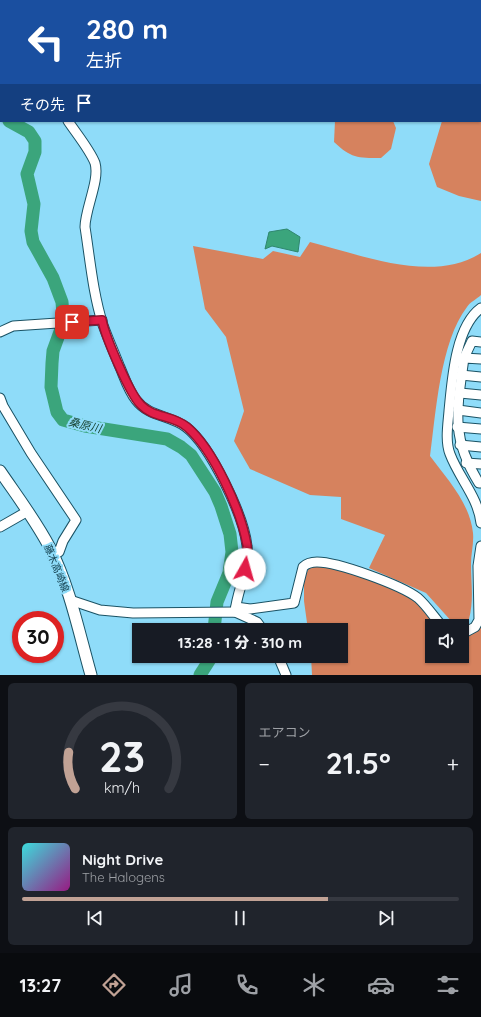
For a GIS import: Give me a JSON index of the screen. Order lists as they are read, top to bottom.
{
  "streets": {
    "main road": ["藤木高崎線"]
  },
  "water": ["桑原川"],
  "page": {
    "turn": ["280 m", "左折"],
    "then": "その先",
    "limit": "30",
    "trip": "13:28 · 1 分 · 310 m",
    "tile": "エアコン",
    "heat": ["−", "21.5°", "+"],
    "song": ["Night Drive", "The Halogens"],
    "tabs": "13:27",
    "gauge": ["23", "km/h"]
  }
}
